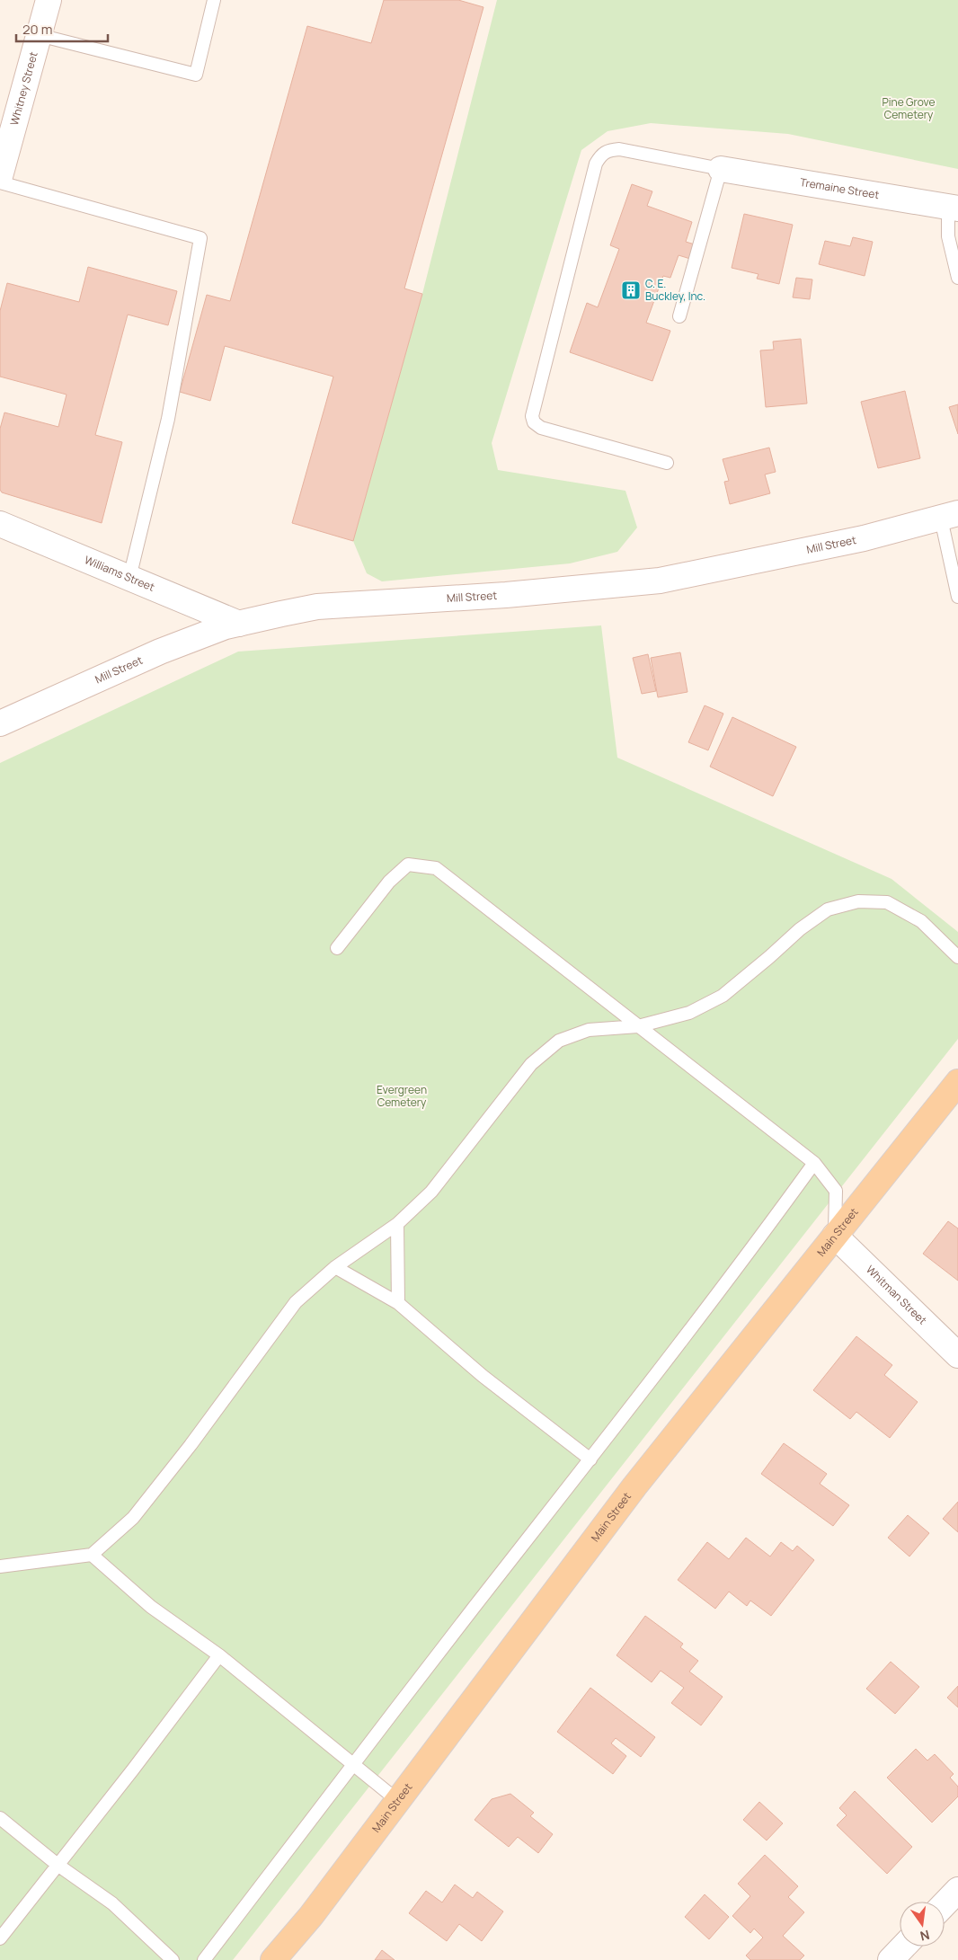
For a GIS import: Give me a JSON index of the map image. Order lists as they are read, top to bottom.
{
  "streets": {
    "main road": [
      "Whitney Street",
      "Tremaine Street",
      "Mill Street",
      "Williams Street",
      "Main Street",
      "Whitman Street"
    ]
  },
  "crossings": [
    ["Mill Street", "Williams Street"],
    ["Main Street", "Whitman Street"]
  ],
  "parks": ["Pine Grove Cemetery", "Evergreen Cemetery"],
  "places": {
    "building": ["C. E. Buckley, Inc."]
  },
  "scale_bar": "20 m",
  "north": "bottom"
}
